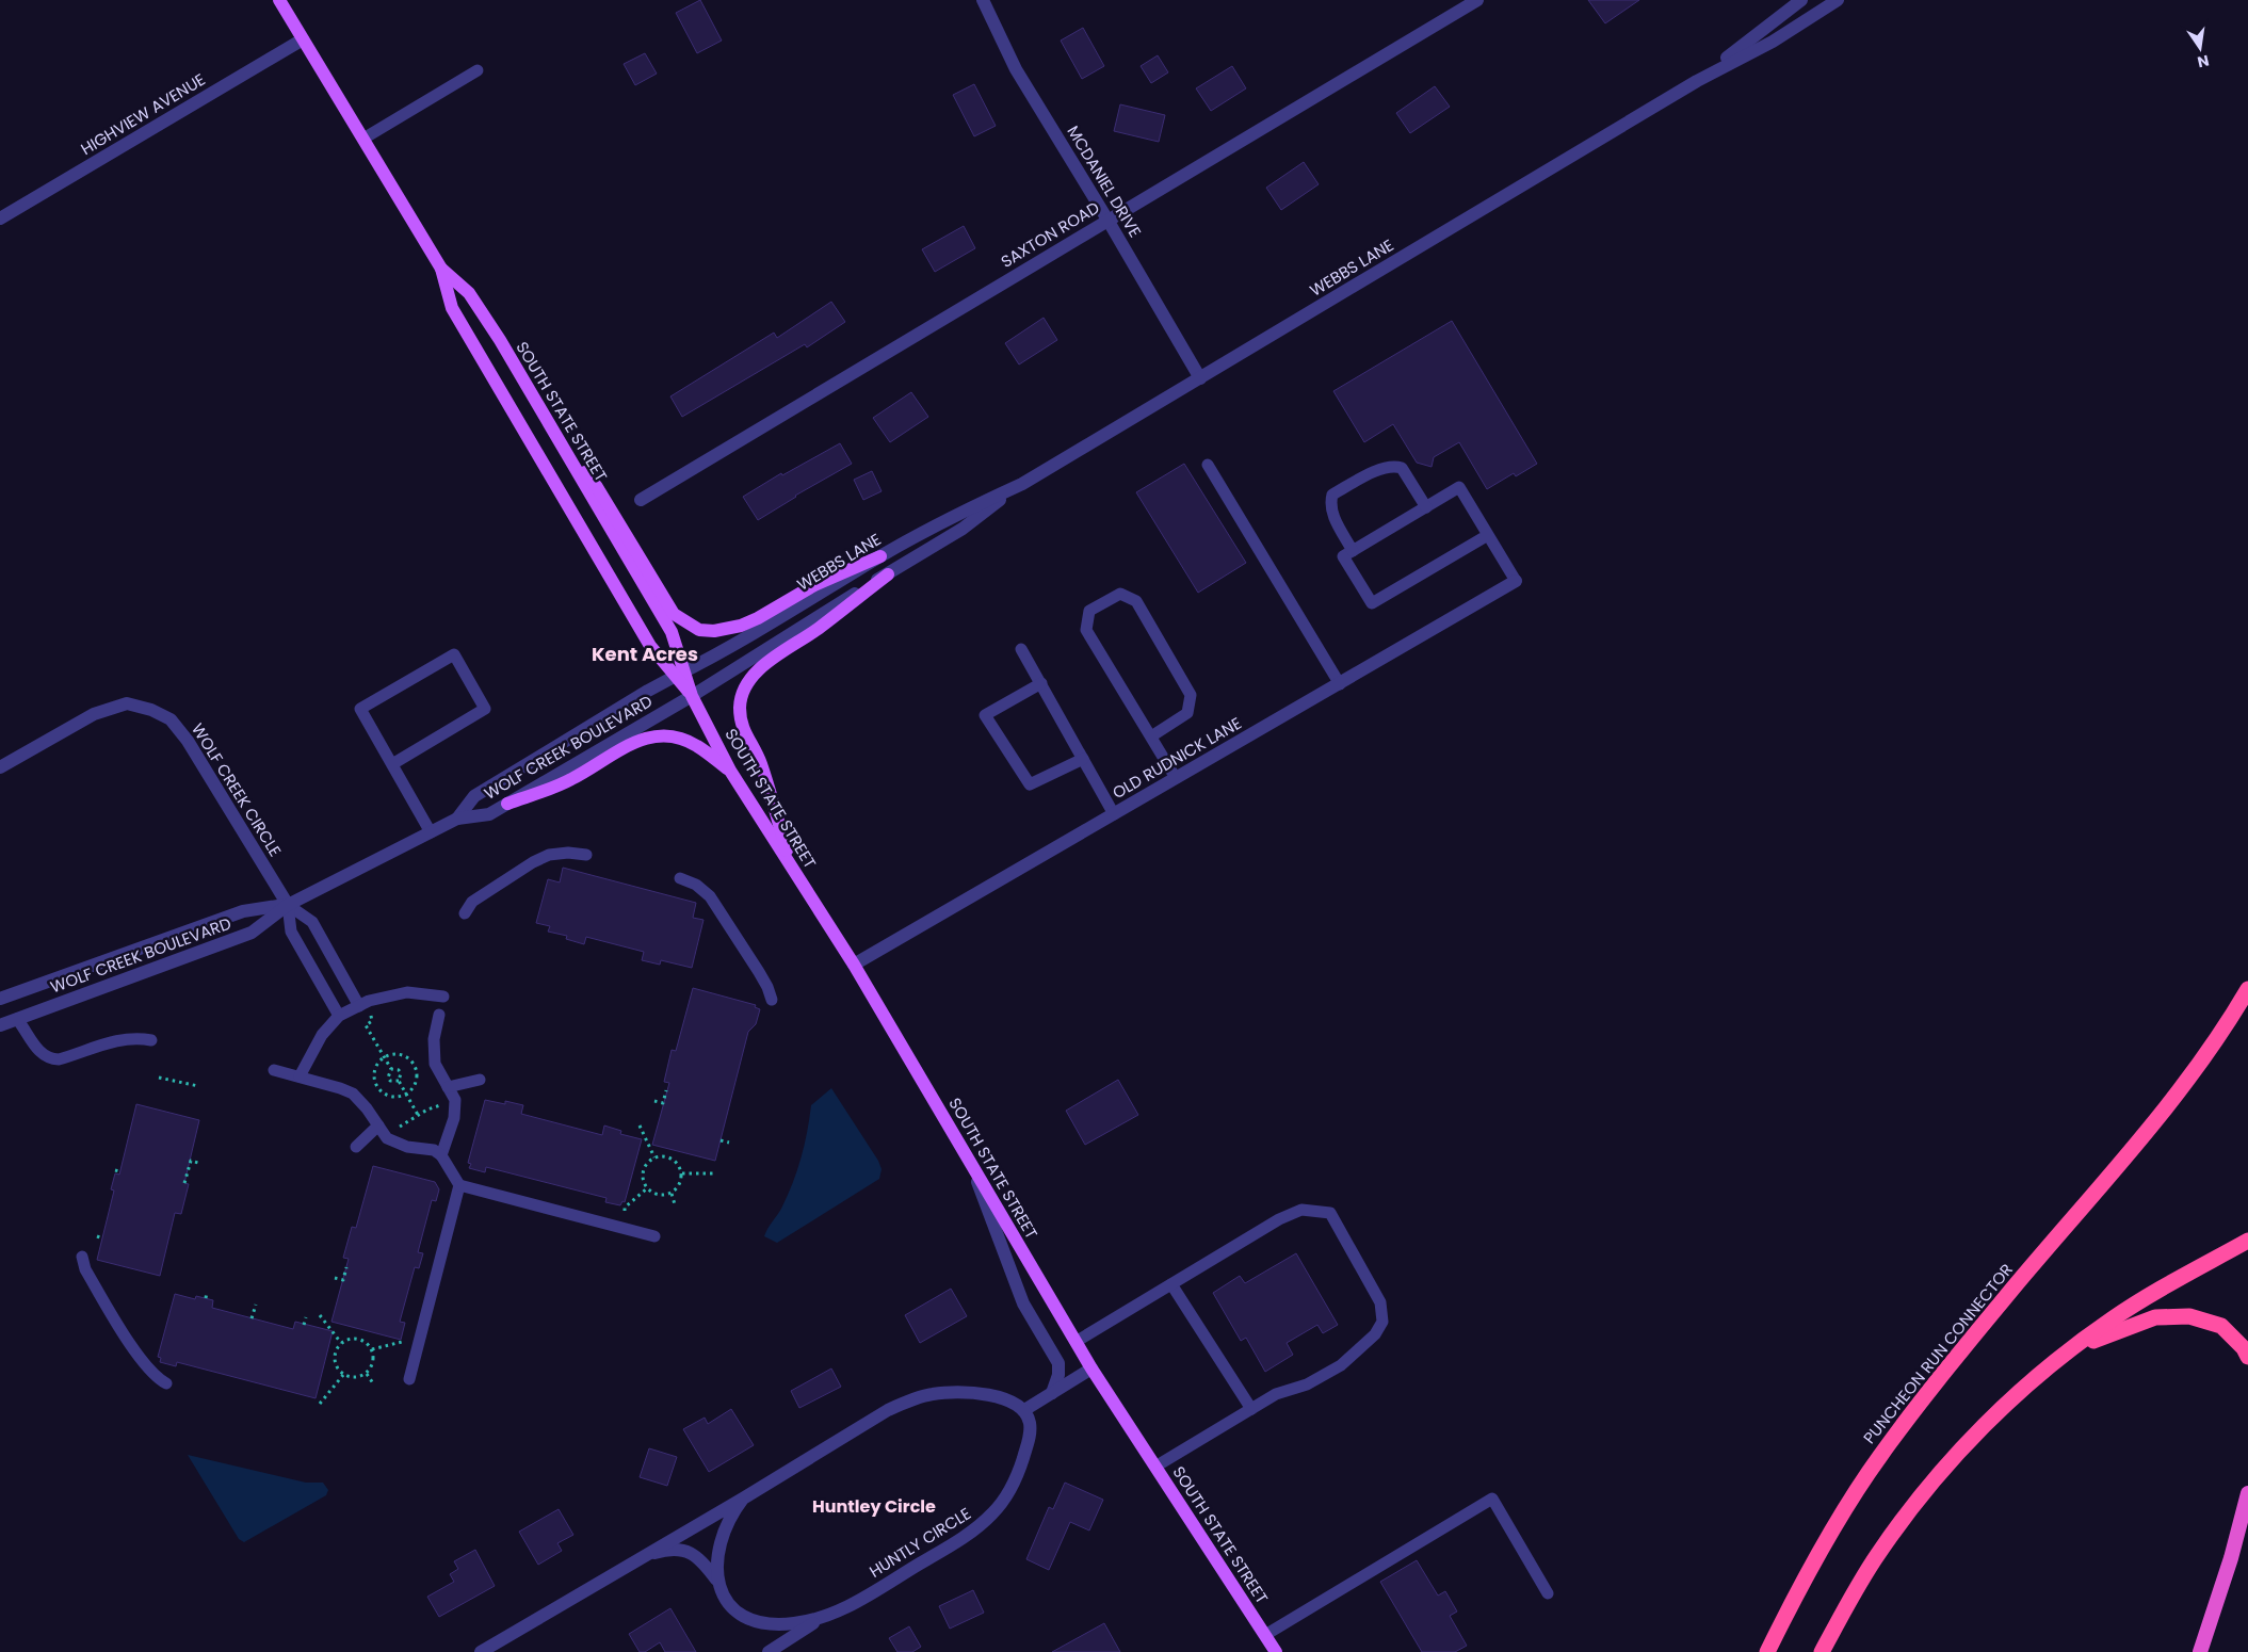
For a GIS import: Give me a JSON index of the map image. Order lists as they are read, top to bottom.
{
  "streets": {
    "highway": ["PUNCHEON RUN CONNECTOR"],
    "main road": ["SOUTH STATE STREET"],
    "street": [
      "HIGHVIEW AVENUE",
      "MCDANIEL DRIVE",
      "SAXTON ROAD",
      "WEBBS LANE",
      "WOLF CREEK BOULEVARD",
      "OLD RUDNICK LANE",
      "WOLF CREEK CIRCLE",
      "HUNTLY CIRCLE"
    ]
  },
  "crossings": [
    ["HIGHVIEW AVENUE", "SOUTH STATE STREET"],
    ["MCDANIEL DRIVE", "SAXTON ROAD"],
    ["MCDANIEL DRIVE", "WEBBS LANE"],
    ["WEBBS LANE", "SOUTH STATE STREET"],
    ["WEBBS LANE", "WOLF CREEK BOULEVARD"],
    ["SOUTH STATE STREET", "WOLF CREEK BOULEVARD"],
    ["SOUTH STATE STREET", "OLD RUDNICK LANE"],
    ["WOLF CREEK BOULEVARD", "WOLF CREEK CIRCLE"]
  ],
  "districts": ["Kent Acres", "Huntley Circle"],
  "north": "bottom"
}
